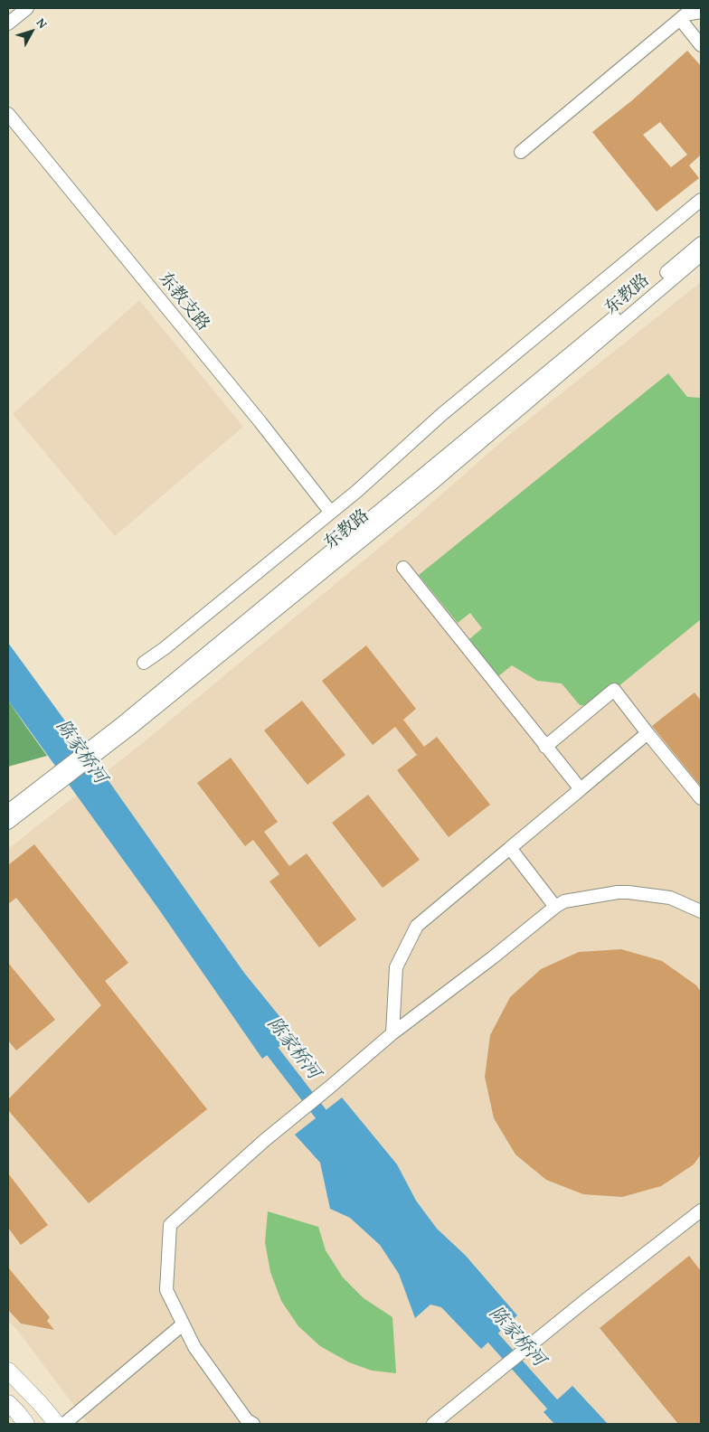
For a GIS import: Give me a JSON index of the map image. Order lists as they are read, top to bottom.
{
  "streets": {
    "street": ["东教路", "东教支路"]
  },
  "water": ["陈家桥河"],
  "north": "top right"
}
